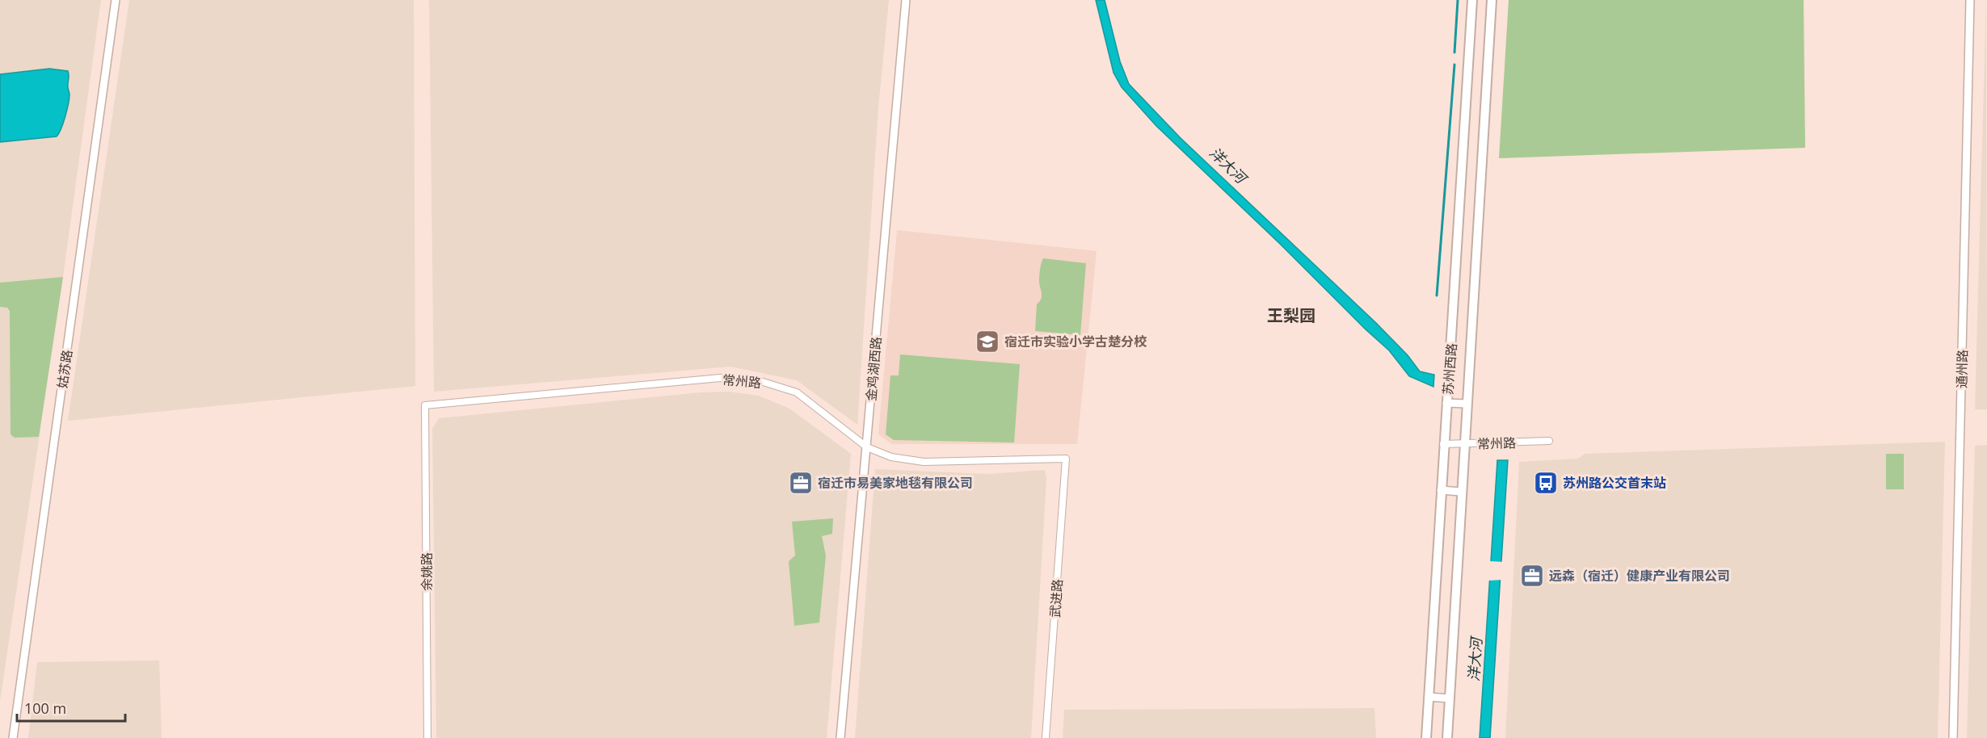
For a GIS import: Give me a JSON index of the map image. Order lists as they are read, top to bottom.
{
  "streets": {
    "main road": ["苏州西路"],
    "street": [
      "姑苏路",
      "金鸡湖西路",
      "通州路",
      "常州路",
      "余姚路",
      "武进路"
    ]
  },
  "crossings": [
    ["金鸡湖西路", "常州路"],
    ["苏州西路", "常州路"],
    ["常州路", "余姚路"],
    ["常州路", "武进路"]
  ],
  "districts": ["王梨园"],
  "water": ["洋大河"],
  "places": {
    "school or university": ["宿迁市实验小学古楚分校"],
    "office": ["宿迁市易美家地毯有限公司", "远森（宿迁）健康产业有限公司"],
    "bus stop": ["苏州路公交首末站"]
  },
  "scale_bar": "100 m"
}
